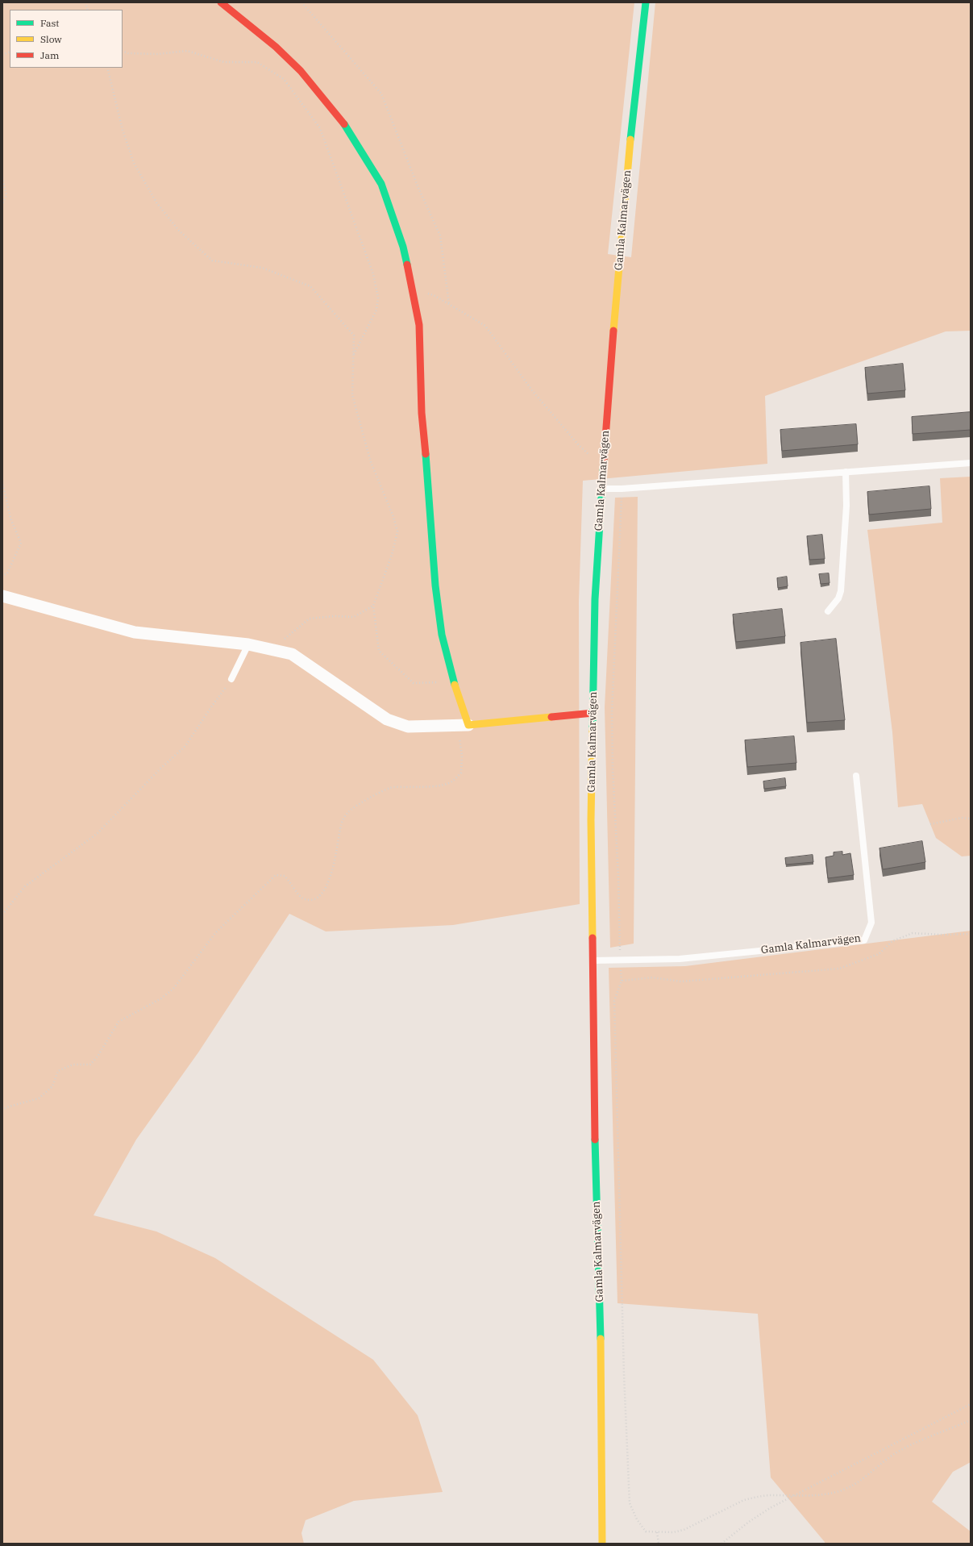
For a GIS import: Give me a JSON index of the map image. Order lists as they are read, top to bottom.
{
  "streets": {
    "street": ["Gamla Kalmarvägen"]
  },
  "legend": ["Fast", "Slow", "Jam"]
}
